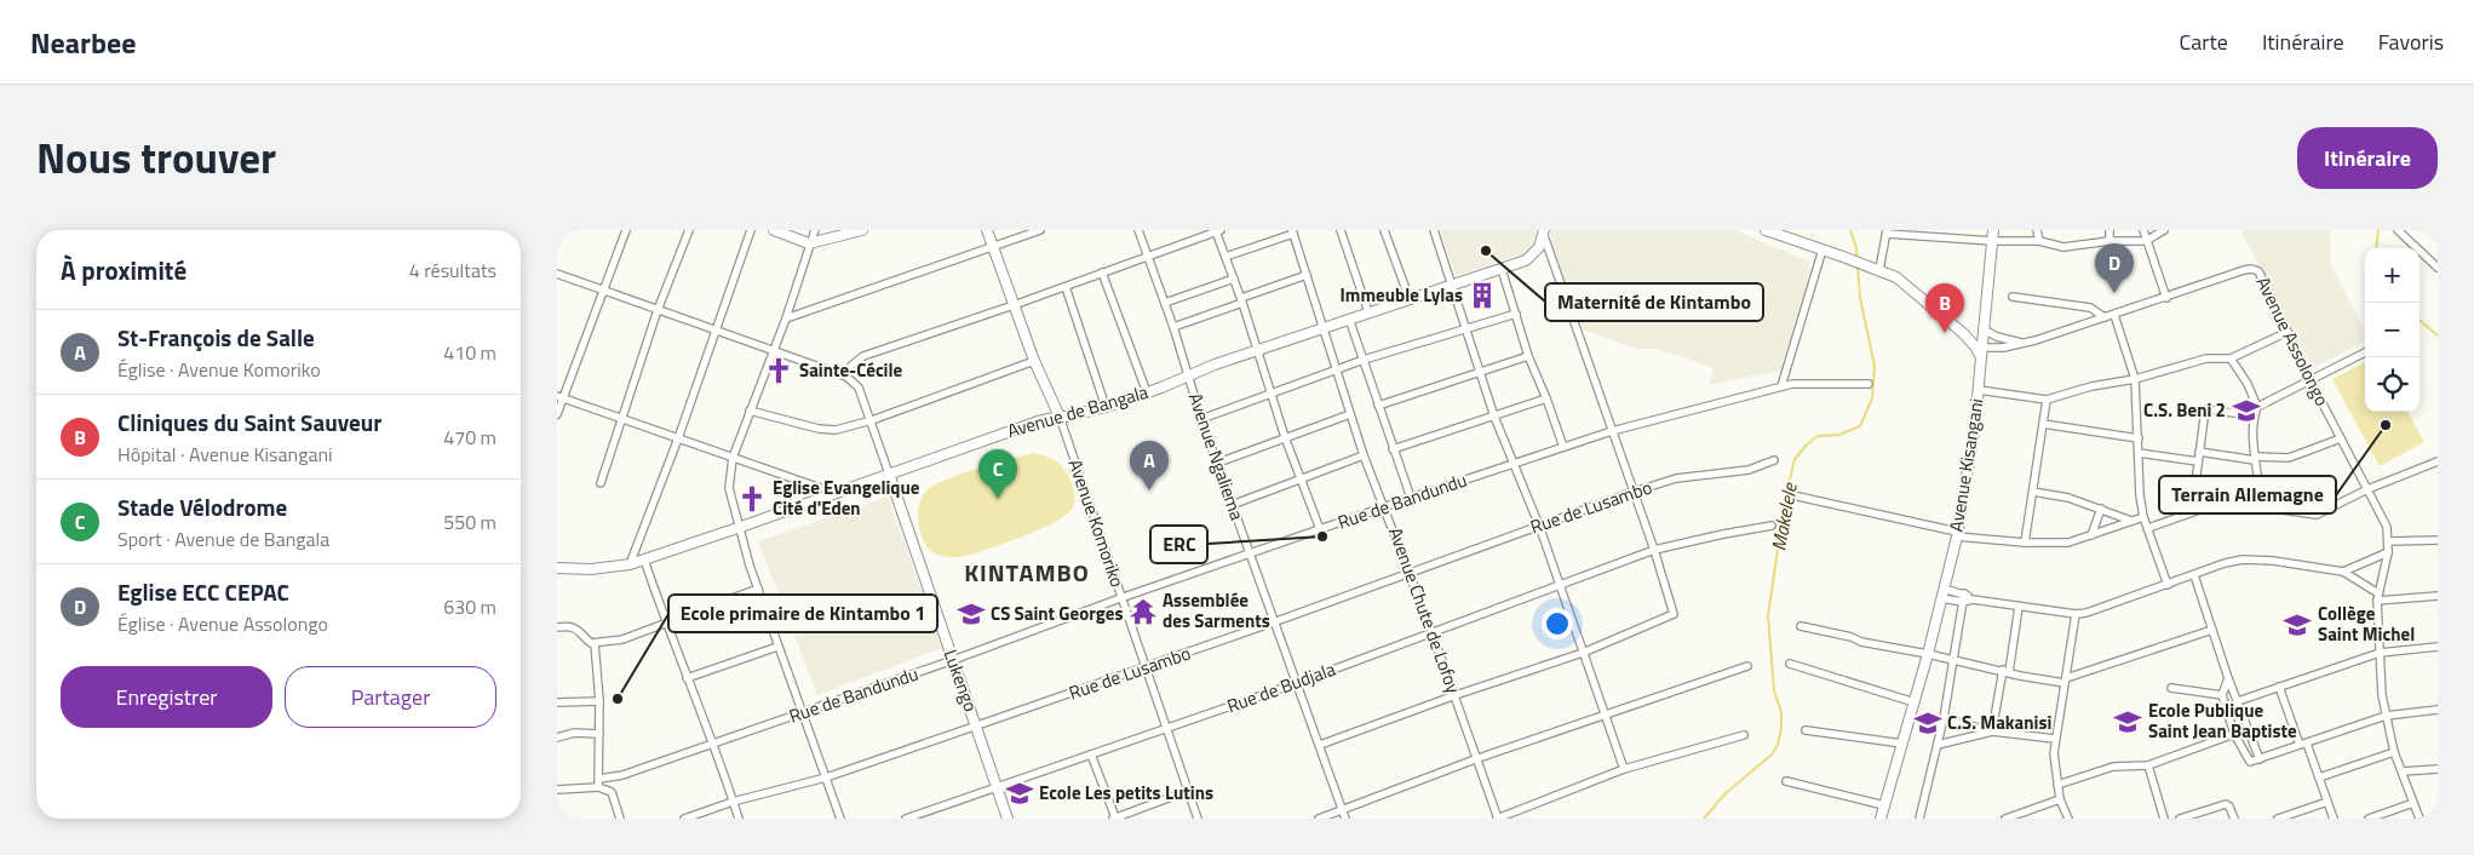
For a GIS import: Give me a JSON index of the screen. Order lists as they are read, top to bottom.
{
  "streets": {
    "street": [
      "Avenue Assolongo",
      "Avenue de Bangala",
      "Avenue Ngaliema",
      "Avenue Kisangani",
      "Rue de Bandundu",
      "Rue de Lusambo",
      "Avenue Komoriko",
      "Avenue Chute de Lofoy",
      "Lukengo",
      "Rue de Budjala"
    ]
  },
  "crossings": [
    ["Avenue Assolongo", "Avenue Kisangani"],
    ["Avenue de Bangala", "Avenue Ngaliema"],
    ["Avenue de Bangala", "Avenue Komoriko"],
    ["Avenue de Bangala", "Avenue Chute de Lofoy"],
    ["Avenue de Bangala", "Lukengo"],
    ["Avenue Ngaliema", "Rue de Bandundu"],
    ["Avenue Ngaliema", "Rue de Lusambo"],
    ["Avenue Ngaliema", "Rue de Budjala"],
    ["Rue de Bandundu", "Avenue Komoriko"],
    ["Rue de Bandundu", "Avenue Chute de Lofoy"],
    ["Rue de Bandundu", "Lukengo"],
    ["Rue de Lusambo", "Avenue Komoriko"],
    ["Rue de Lusambo", "Avenue Chute de Lofoy"],
    ["Rue de Lusambo", "Lukengo"],
    ["Avenue Komoriko", "Rue de Budjala"],
    ["Avenue Chute de Lofoy", "Rue de Budjala"],
    ["Lukengo", "Rue de Budjala"]
  ],
  "districts": ["KINTAMBO"],
  "water": ["Makelele"],
  "places": {
    "other": [
      "Maternité de Kintambo",
      "Terrain Allemagne",
      "ERC",
      "Ecole primaire de Kintambo 1"
    ],
    "building": ["Immeuble Lylas"],
    "church": ["Sainte-Cécile", "Eglise Evangelique Cité d'Eden"],
    "school or university": [
      "C.S. Beni 2",
      "CS Saint Georges",
      "Collège Saint Michel",
      "Ecole Publique Saint Jean Baptiste",
      "C.S. Makanisi",
      "Ecole Les petits Lutins"
    ],
    "temple": ["Assemblée des Sarments"]
  },
  "page": {
    "header": "Nearbee",
    "nav": ["Carte", "Itinéraire", "Favoris"],
    "title": "Nous trouver",
    "buttons": [
      "Itinéraire",
      ["Enregistrer", "Partager"]
    ],
    "heading": ["À proximité", "4 résultats"],
    "pins": [
      "D",
      "B",
      "A",
      "C"
    ],
    "map_buttons": ["+", "−"],
    "list": [
      {
        "mark": "A",
        "name": "St-François de Salle",
        "note": "Église · Avenue Komoriko",
        "value": "410 m"
      },
      {
        "mark": "B",
        "name": "Cliniques du Saint Sauveur",
        "note": "Hôpital · Avenue Kisangani",
        "value": "470 m"
      },
      {
        "mark": "C",
        "name": "Stade Vélodrome",
        "note": "Sport · Avenue de Bangala",
        "value": "550 m"
      },
      {
        "mark": "D",
        "name": "Eglise ECC CEPAC",
        "note": "Église · Avenue Assolongo",
        "value": "630 m"
      }
    ]
  }
}
